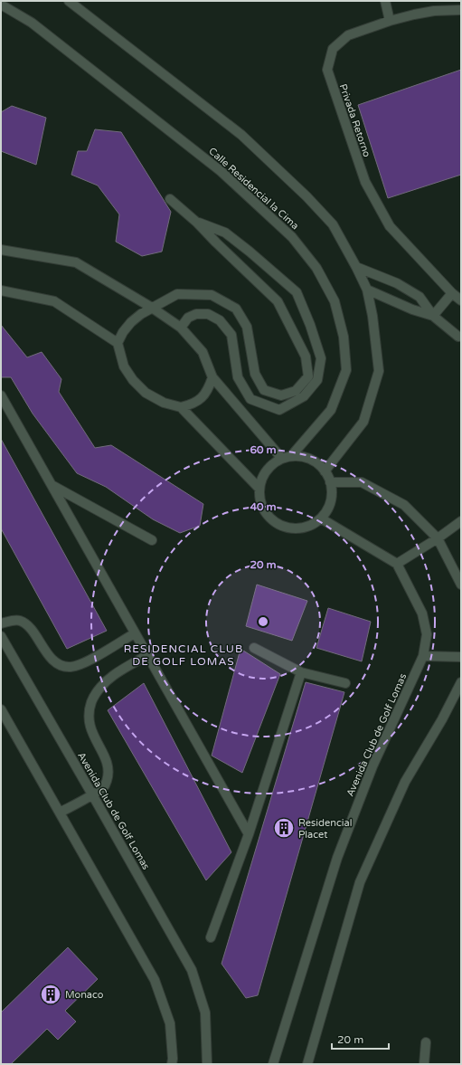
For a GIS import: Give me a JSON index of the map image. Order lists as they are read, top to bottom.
{
  "streets": {
    "street": ["Privada Retorno", "Calle Residencial la Cima", "Avenida Club de Golf Lomas"]
  },
  "districts": ["RESIDENCIAL CLUB DE GOLF LOMAS"],
  "places": {
    "building": ["Residencial Placet", "Monaco"]
  },
  "scale_bar": "20 m",
  "rings": ["60 m", "40 m", "20 m"]
}
